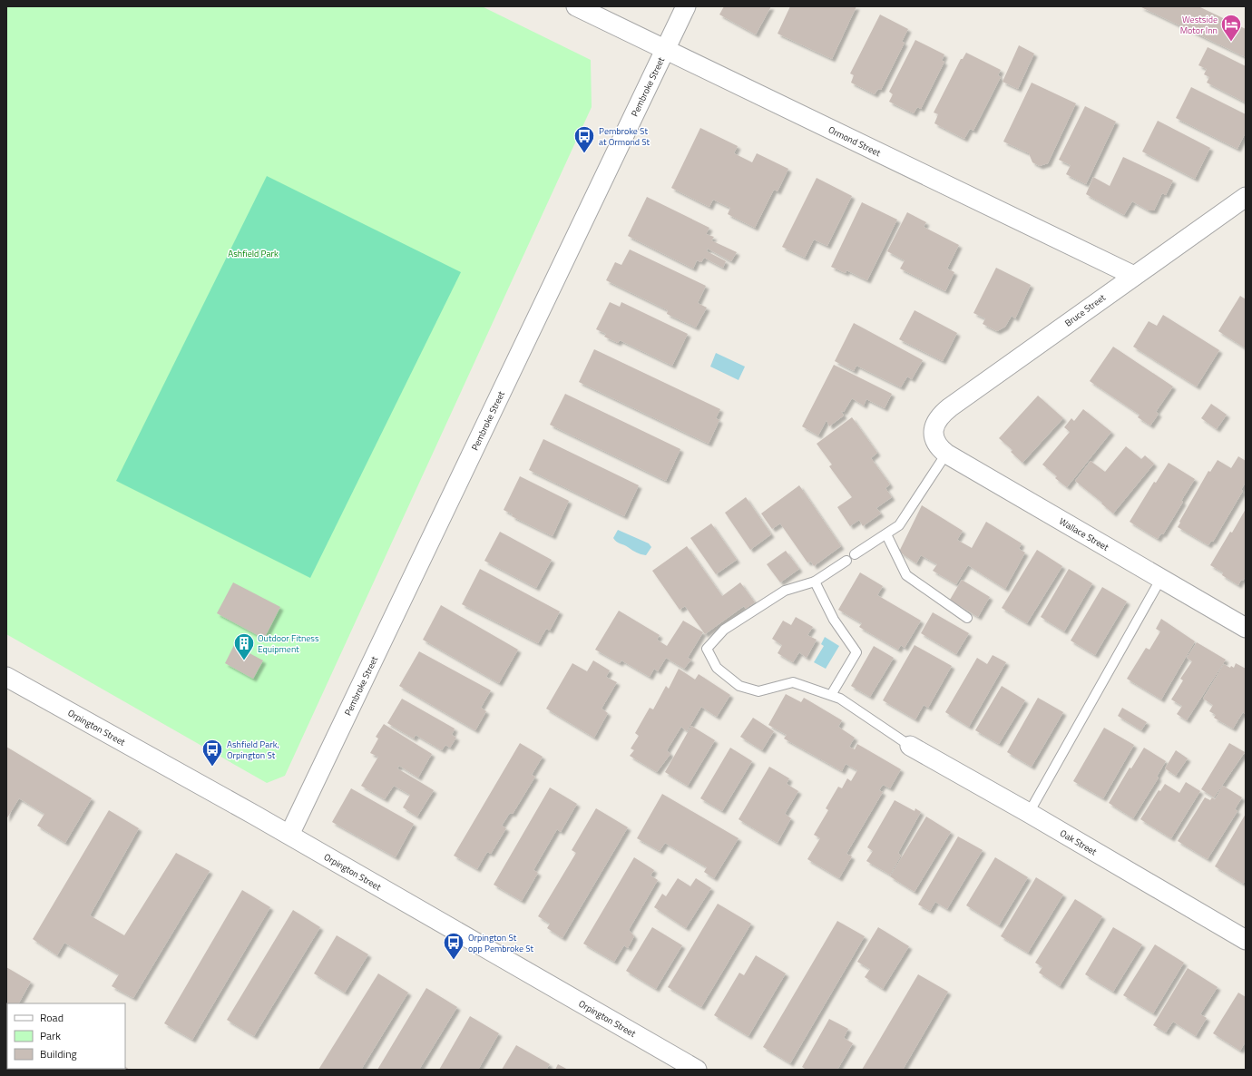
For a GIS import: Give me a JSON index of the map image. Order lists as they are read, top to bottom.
{
  "streets": {
    "street": [
      "Pembroke Street",
      "Ormond Street",
      "Bruce Street",
      "Wallace Street",
      "Orpington Street",
      "Oak Street"
    ]
  },
  "crossings": [
    ["Pembroke Street", "Ormond Street"],
    ["Pembroke Street", "Orpington Street"],
    ["Ormond Street", "Bruce Street"],
    ["Bruce Street", "Wallace Street"]
  ],
  "parks": ["Ashfield Park"],
  "places": {
    "hotel": ["Westside Motor Inn"],
    "bus stop": ["Pembroke St at Ormond St", "Ashfield Park, Orpington St", "Orpington St opp Pembroke St"],
    "building": ["Outdoor Fitness Equipment"]
  },
  "legend": ["Road", "Park", "Building"]
}
